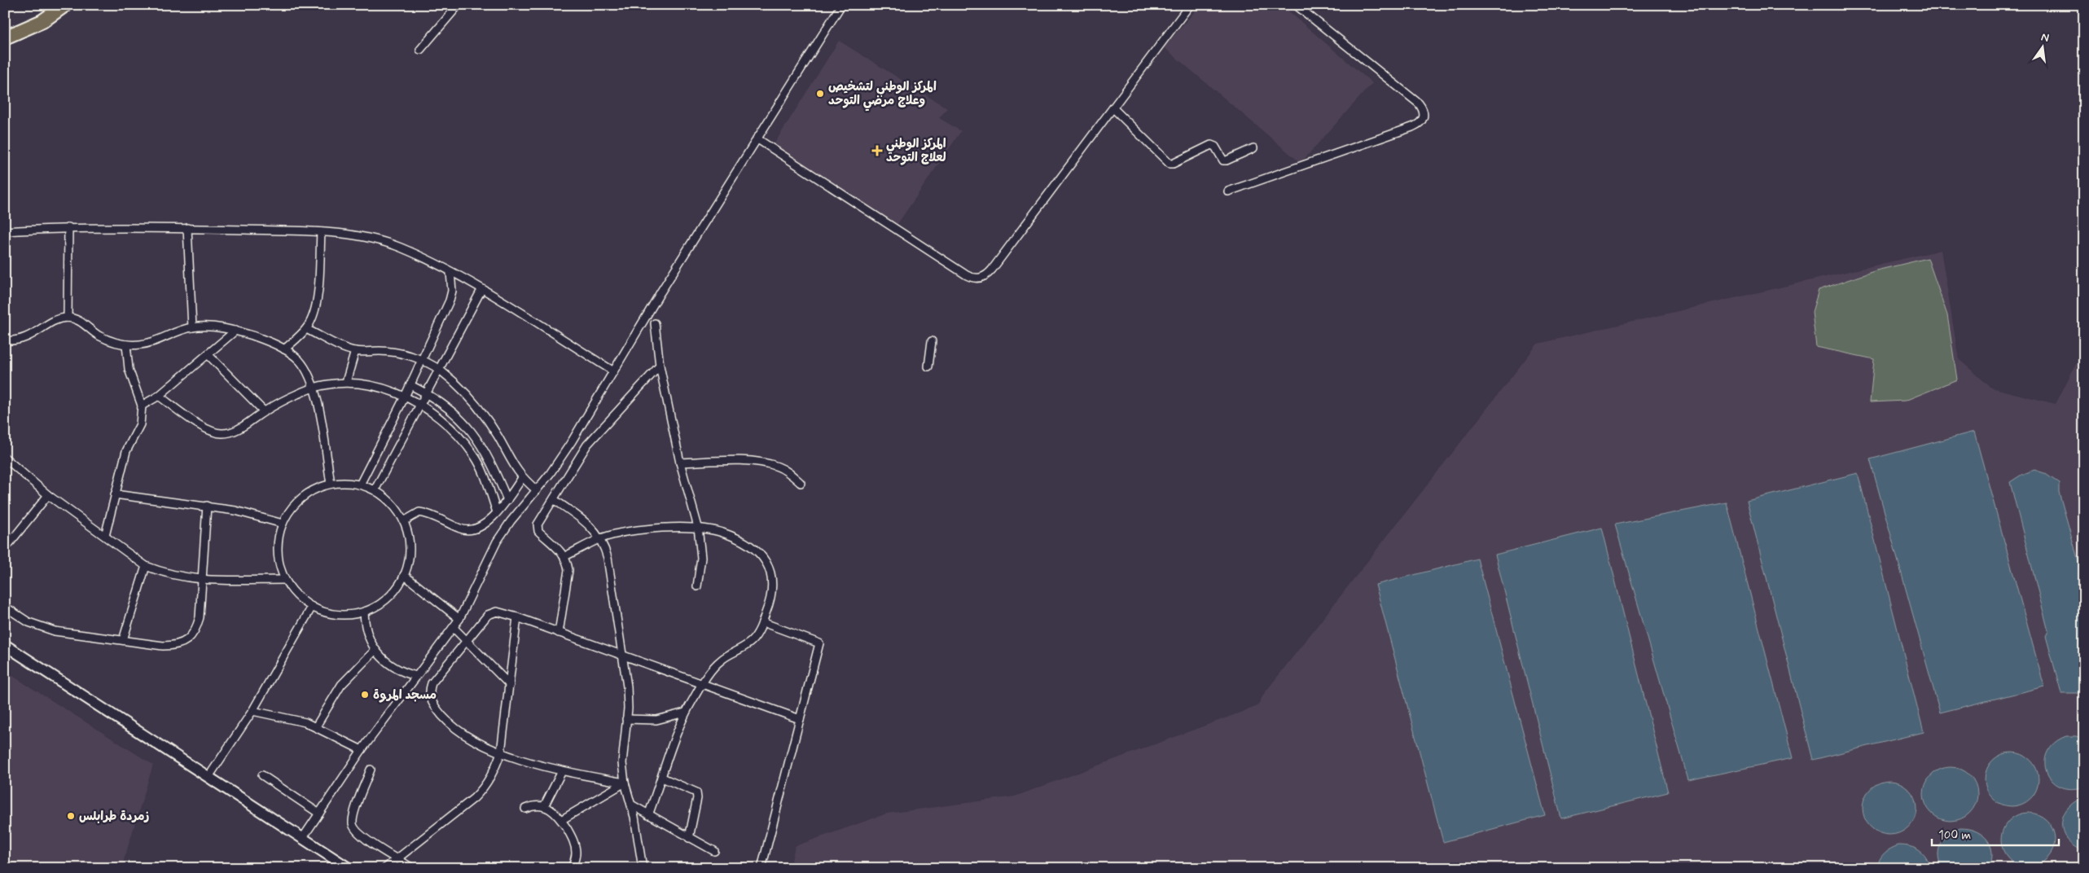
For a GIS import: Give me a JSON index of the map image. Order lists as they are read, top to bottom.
{
  "places": {
    "other": ["المركز الوطني لتشخيص وعلاج مرضي التوحد", "مسجد المروة", "زمردة طرابلس"],
    "health": ["المركز الوطني لعلاج التوحد"]
  },
  "scale_bar": "100 m",
  "north": "top"
}
